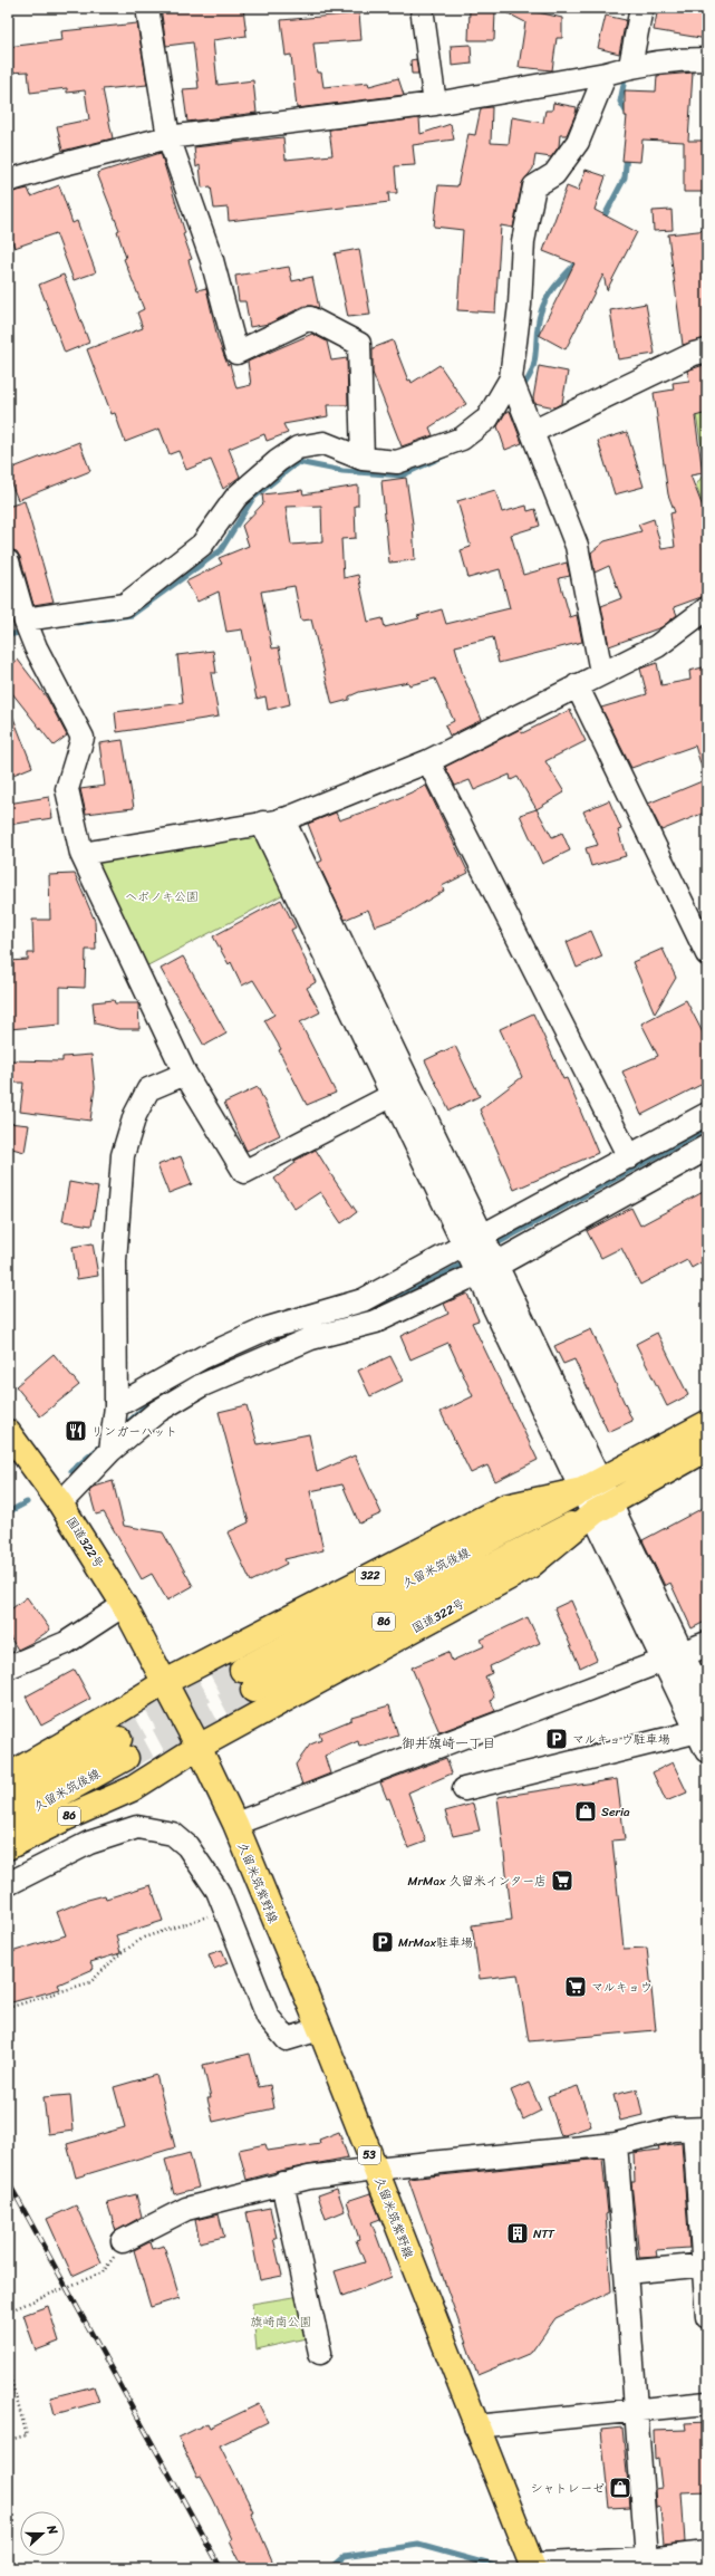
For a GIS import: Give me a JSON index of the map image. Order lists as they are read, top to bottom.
{
  "streets": {
    "main road": [
      "国道322号",
      "久留米筑後線",
      "322",
      "86",
      "久留米筑紫野線",
      "53"
    ]
  },
  "crossings": [
    ["国道322号", "久留米筑後線"],
    ["国道322号", "322"],
    ["国道322号", "86"],
    ["国道322号", "久留米筑紫野線"],
    ["久留米筑後線", "322"],
    ["86", "久留米筑紫野線"]
  ],
  "districts": ["御井旗崎一丁目"],
  "parks": ["ヘボノキ公園", "旗崎南公園"],
  "places": {
    "restaurant": ["リンガーハット"],
    "parking": ["マルキョウ駐車場", "MrMax駐車場"],
    "shop": ["Seria", "シャトレーゼ"],
    "supermarket": ["MrMax 久留米インター店", "マルキョウ"],
    "building": ["NTT"]
  },
  "north": "right"
}
